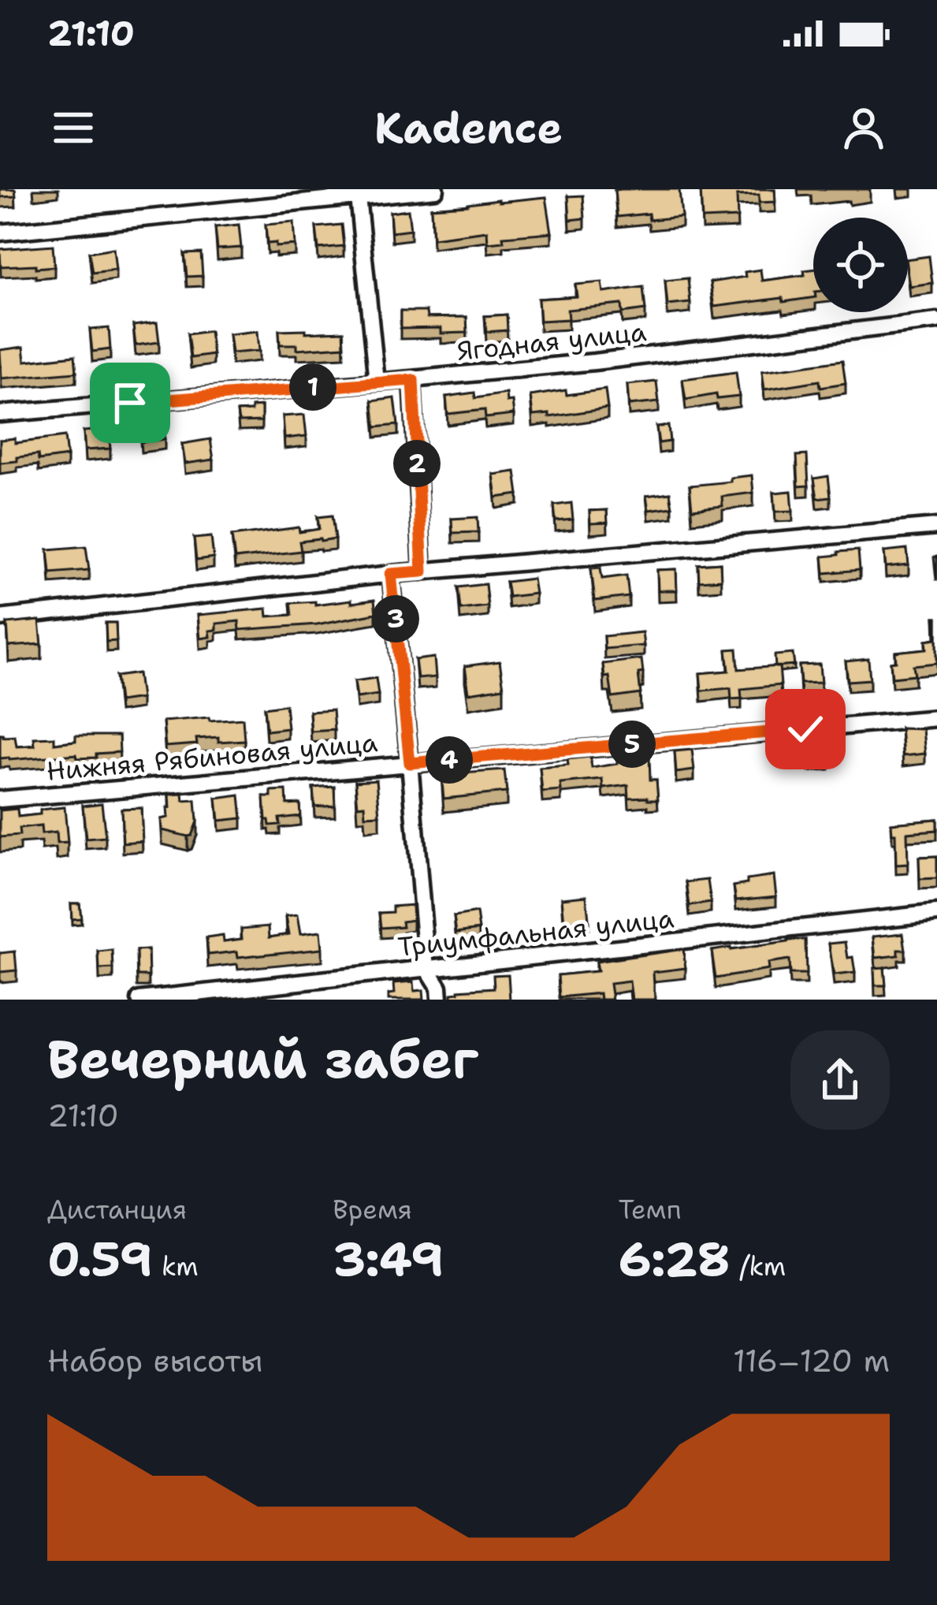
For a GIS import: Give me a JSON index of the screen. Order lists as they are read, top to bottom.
{
  "streets": {
    "street": ["Ягодная улица", "Нижняя Рябиновая улица", "Триумфальная улица"]
  },
  "page": {
    "status": "21:10",
    "header": "Kadence",
    "pins": [
      "1",
      "2",
      "3",
      "5",
      "4"
    ],
    "heading": ["Вечерний забег", "21:10"],
    "stats": [
      ["Дистанция", "0.59 km"],
      ["Время", "3:49"],
      ["Темп", "6:28 /km"]
    ],
    "chart": ["Набор высоты", "116–120 m"]
  }
}
